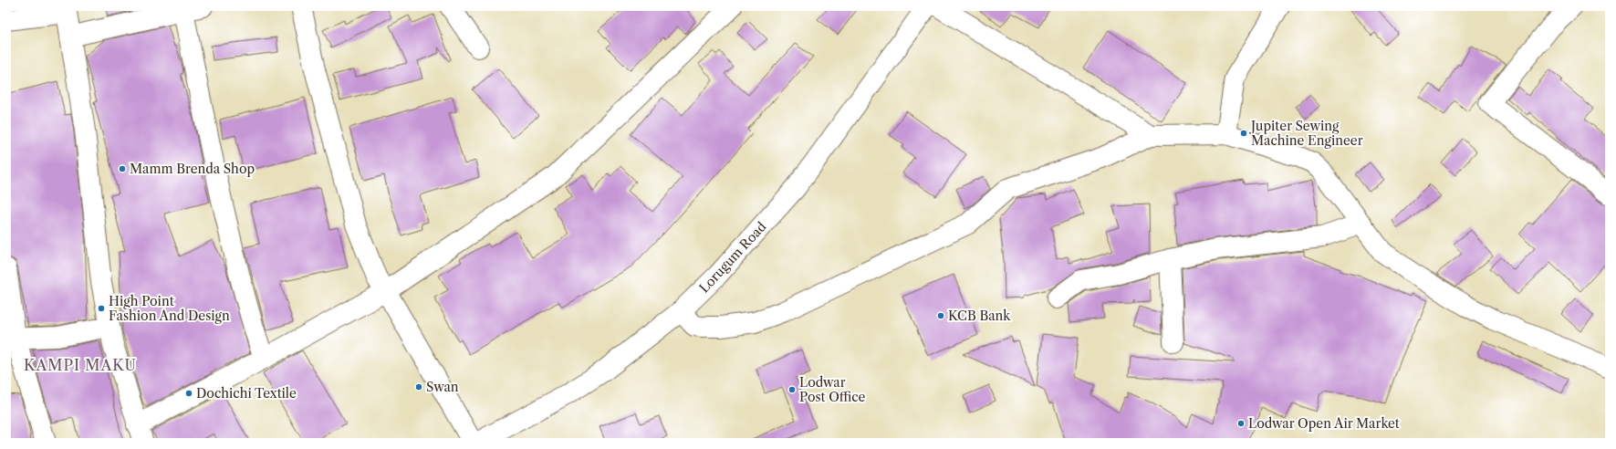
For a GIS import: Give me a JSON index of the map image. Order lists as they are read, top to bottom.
{
  "streets": {
    "street": ["Lorugum Road"]
  },
  "districts": ["KAMPI MAKU"],
  "places": [
    "Jupiter Sewing Machine Engineer",
    "Mamm Brenda Shop",
    "High Point Fashion And Design",
    "KCB Bank",
    "Swan",
    "Lodwar Post Office",
    "Dochichi Textile",
    "Lodwar Open Air Market"
  ]
}
